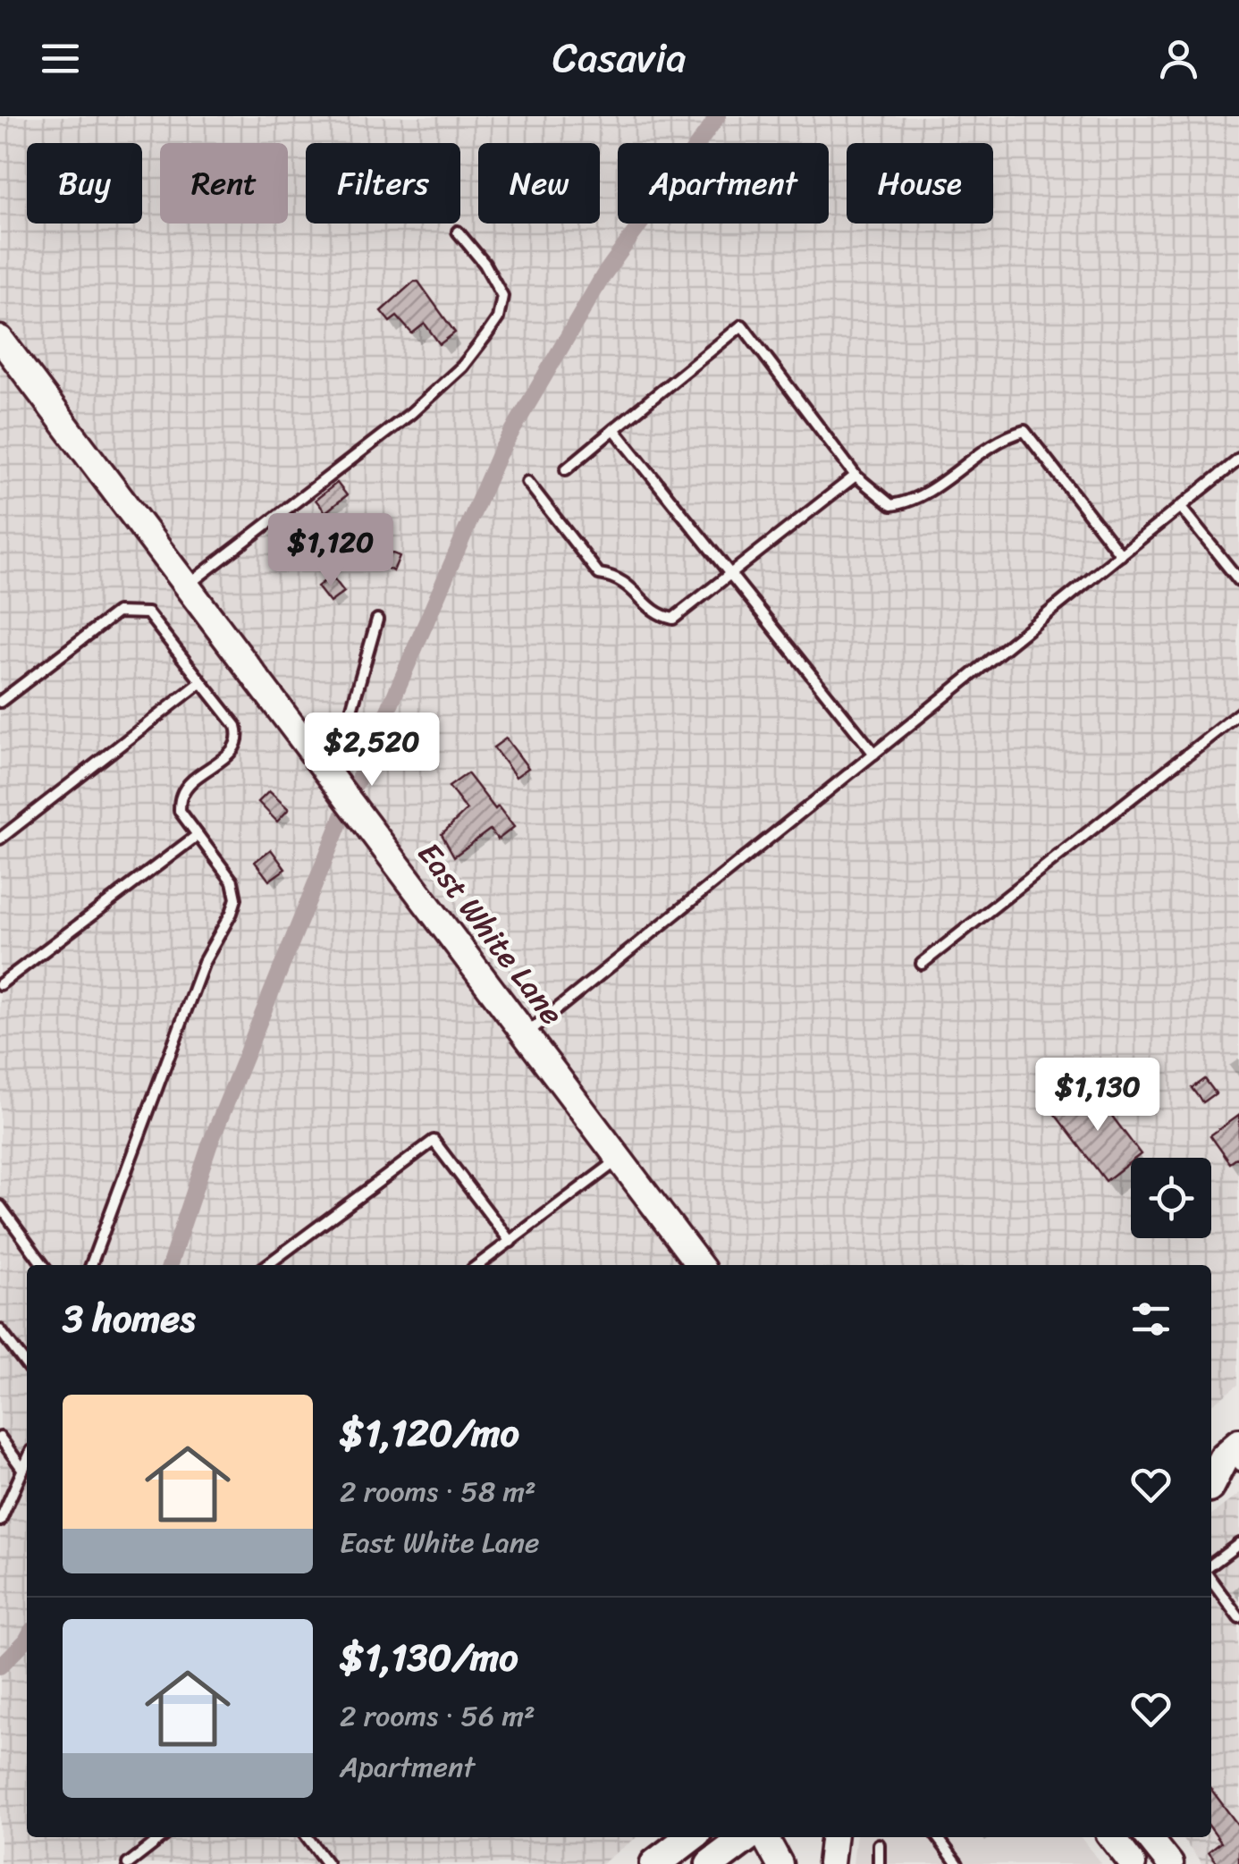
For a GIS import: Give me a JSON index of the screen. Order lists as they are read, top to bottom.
{
  "streets": {
    "street": ["East White Lane"]
  },
  "page": {
    "header": "Casavia",
    "chip": [
      "Buy",
      "Rent",
      "Filters",
      "New",
      "Apartment",
      "House"
    ],
    "price": ["$1,120", "$2,520", "$1,130"],
    "heading": "3 homes",
    "list": [
      {
        "name": "$1,120/mo",
        "note": "2 rooms · 58 m² · East White Lane"
      },
      {
        "name": "$1,130/mo",
        "note": "2 rooms · 56 m² · Apartment"
      }
    ]
  }
}
